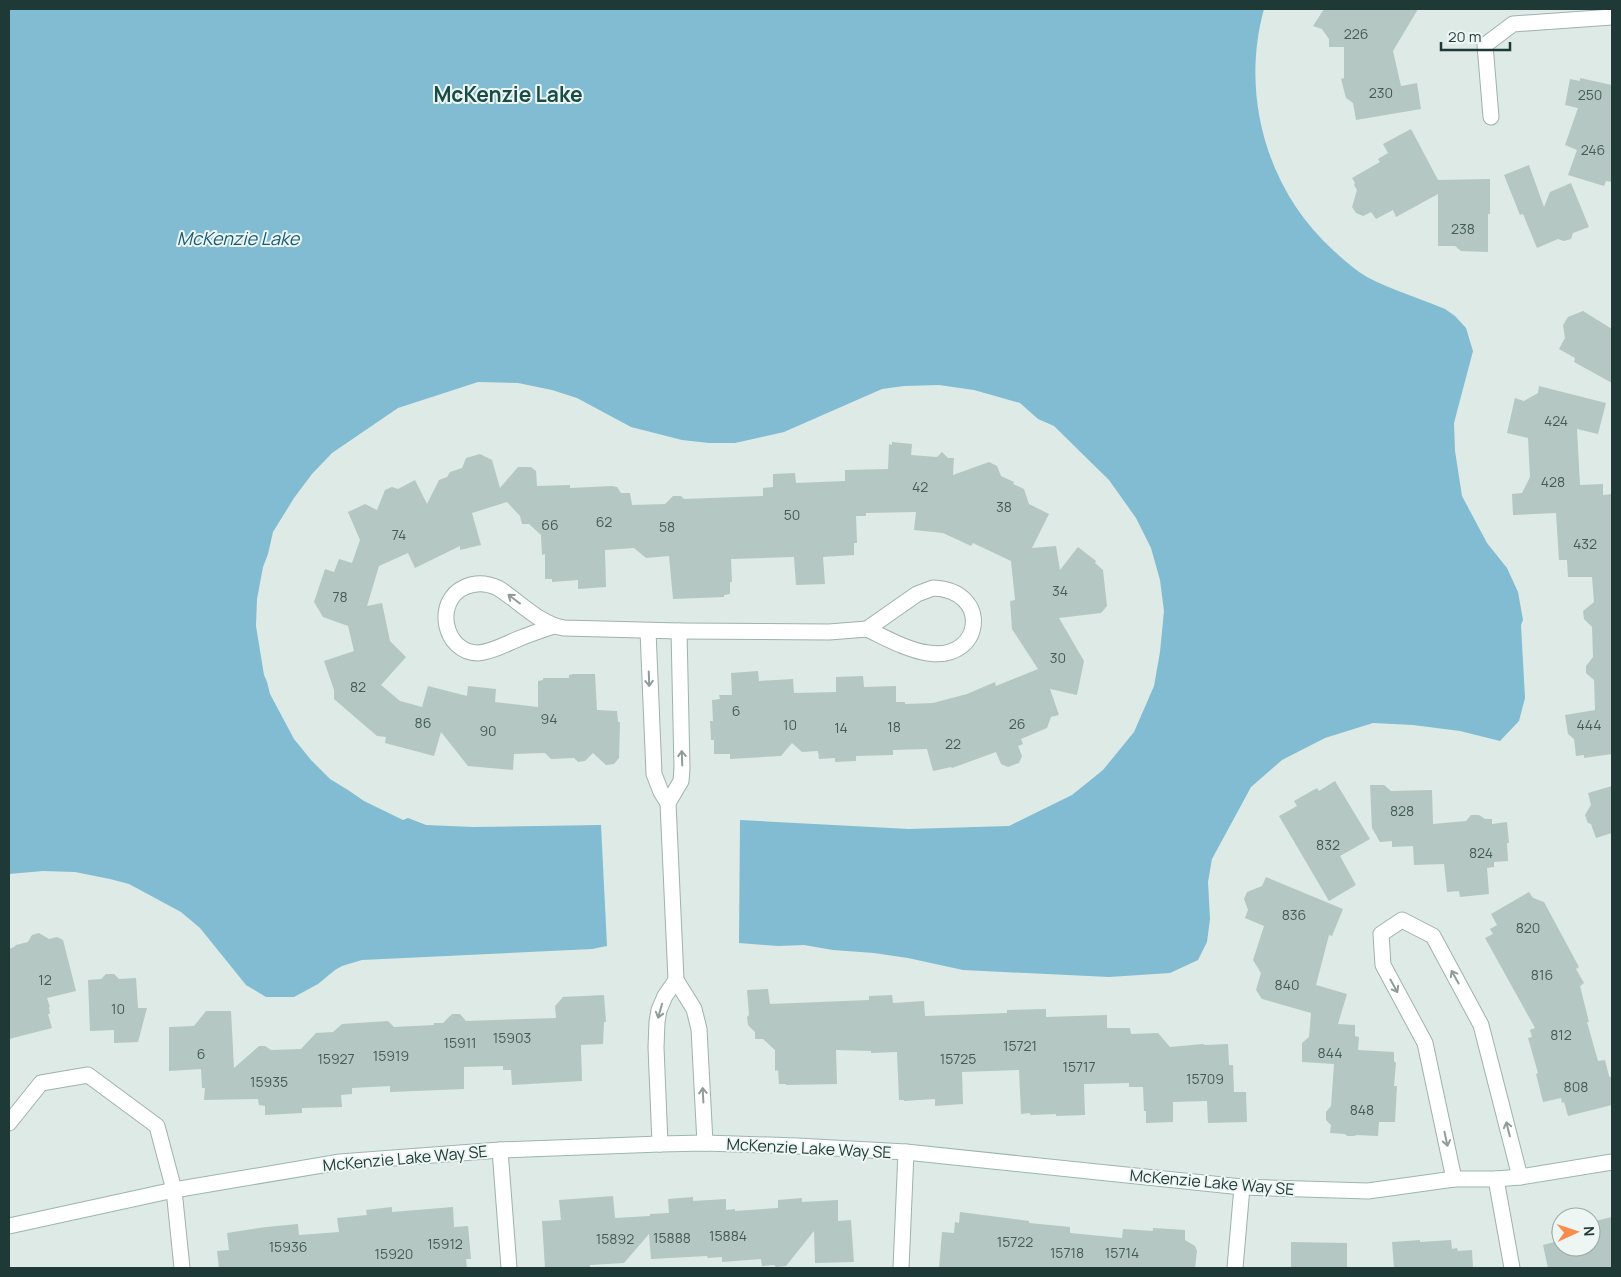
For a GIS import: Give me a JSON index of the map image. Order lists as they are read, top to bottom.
{
  "streets": {
    "street": ["McKenzie Lake Way SE"]
  },
  "districts": ["McKenzie Lake"],
  "water": ["McKenzie Lake"],
  "house_numbers": [
    "226",
    "230",
    "250",
    "246",
    "238",
    "424",
    "428",
    "42",
    "38",
    "50",
    "62",
    "66",
    "58",
    "74",
    "432",
    "34",
    "78",
    "30",
    "82",
    "6",
    "94",
    "86",
    "26",
    "10",
    "444",
    "18",
    "14",
    "90",
    "22",
    "828",
    "832",
    "824",
    "836",
    "820",
    "816",
    "12",
    "840",
    "10",
    "812",
    "15903",
    "15911",
    "15721",
    "844",
    "6",
    "15919",
    "15927",
    "15725",
    "15717",
    "15709",
    "15935",
    "808",
    "848",
    "15884",
    "15888",
    "15892",
    "15722",
    "15912",
    "15936",
    "15718",
    "15714",
    "15920"
  ],
  "scale_bar": "20 m",
  "north": "right"
}
